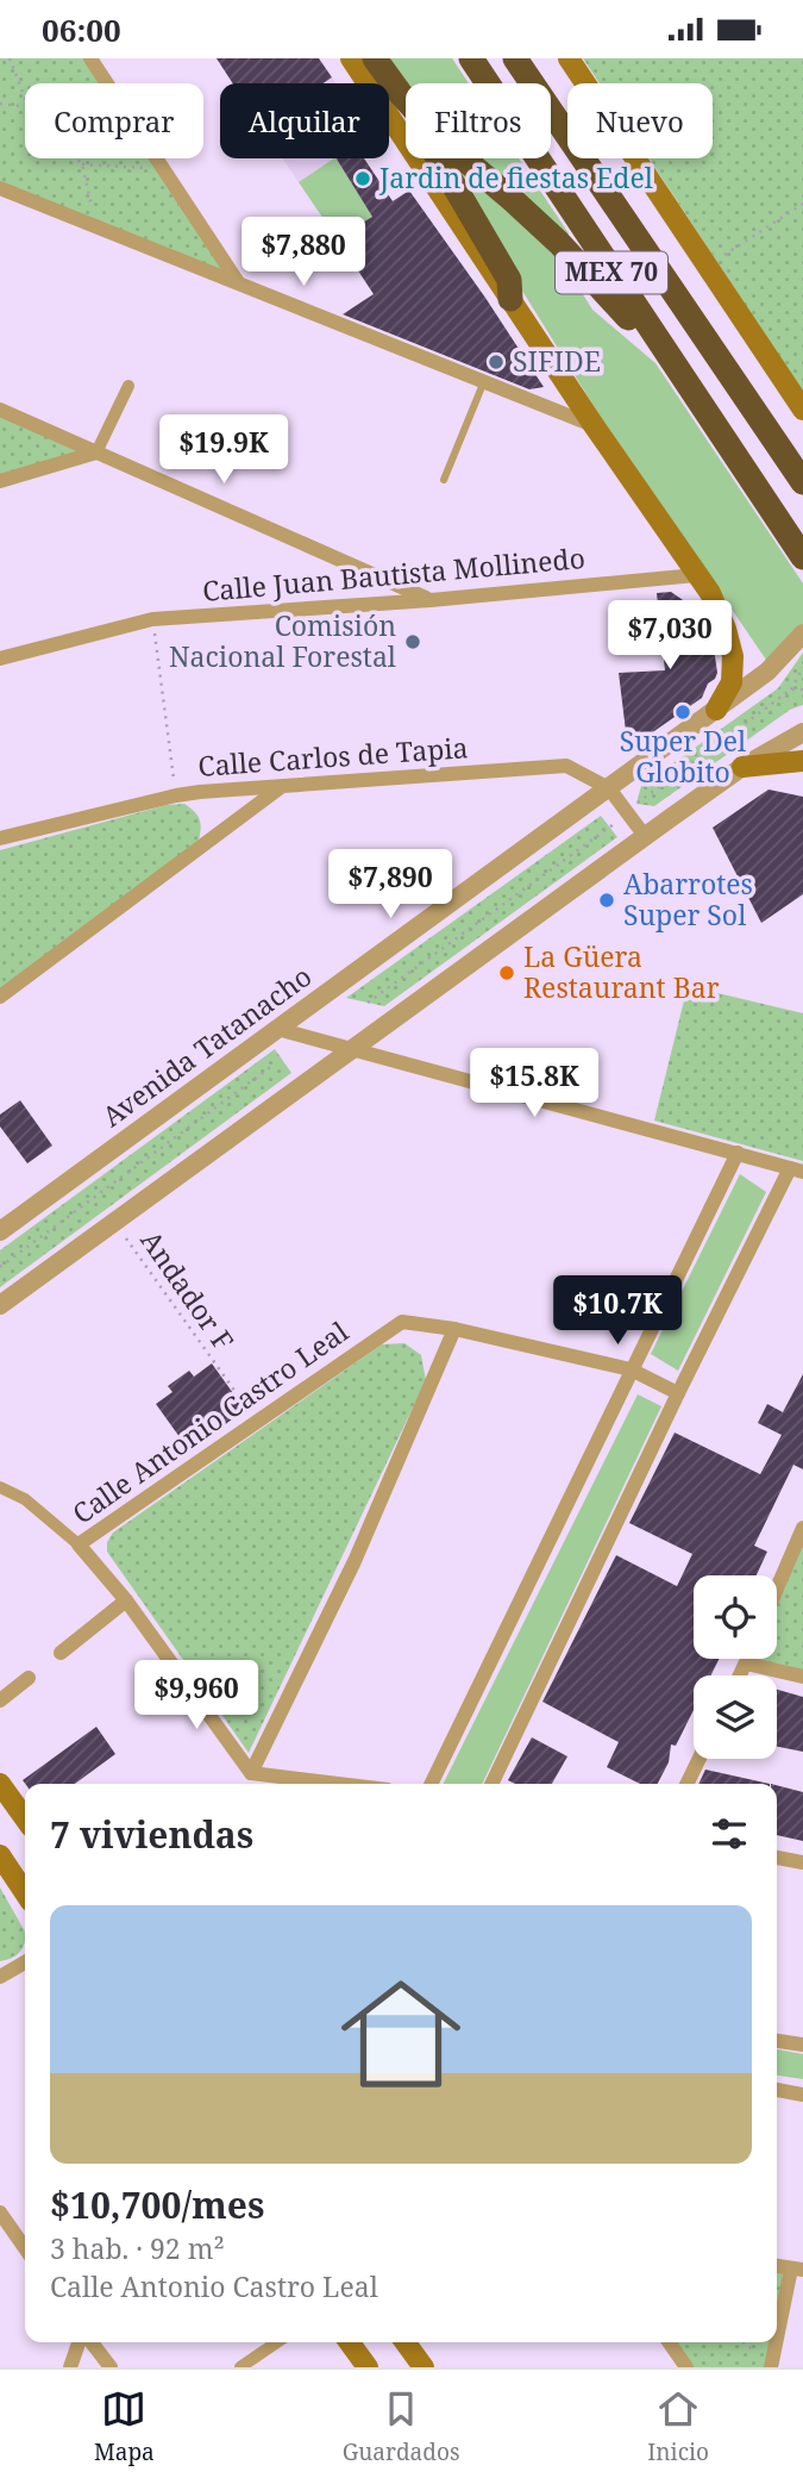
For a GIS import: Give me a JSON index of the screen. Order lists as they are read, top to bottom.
{
  "streets": {
    "highway": ["MEX 70"],
    "street": [
      "Calle Juan Bautista Mollinedo",
      "Calle Carlos de Tapia",
      "Avenida Tatanacho",
      "Calle Antonio Castro Leal"
    ],
    "path": ["Andador F"]
  },
  "crossings": [
    ["Calle Carlos de Tapia", "Avenida Tatanacho"],
    ["Andador F", "Calle Antonio Castro Leal"]
  ],
  "places": [
    "Jardin de fiestas Edel",
    "SIFIDE",
    "Comisión Nacional Forestal",
    "Super Del Globito",
    "Abarrotes Super Sol",
    "La Güera Restaurant Bar"
  ],
  "page": {
    "status": "06:00",
    "chip": [
      "Comprar",
      "Alquilar",
      "Filtros",
      "Nuevo"
    ],
    "price": [
      "$7,880",
      "$19.9K",
      "$7,030",
      "$7,890",
      "$15.8K",
      "$10.7K",
      "$9,960"
    ],
    "heading": "7 viviendas",
    "list": [
      {
        "name": "$10,700/mes",
        "note": "3 hab. · 92 m² · Calle Antonio Castro Leal"
      }
    ],
    "tabs": ["Mapa", "Guardados", "Inicio"]
  }
}
